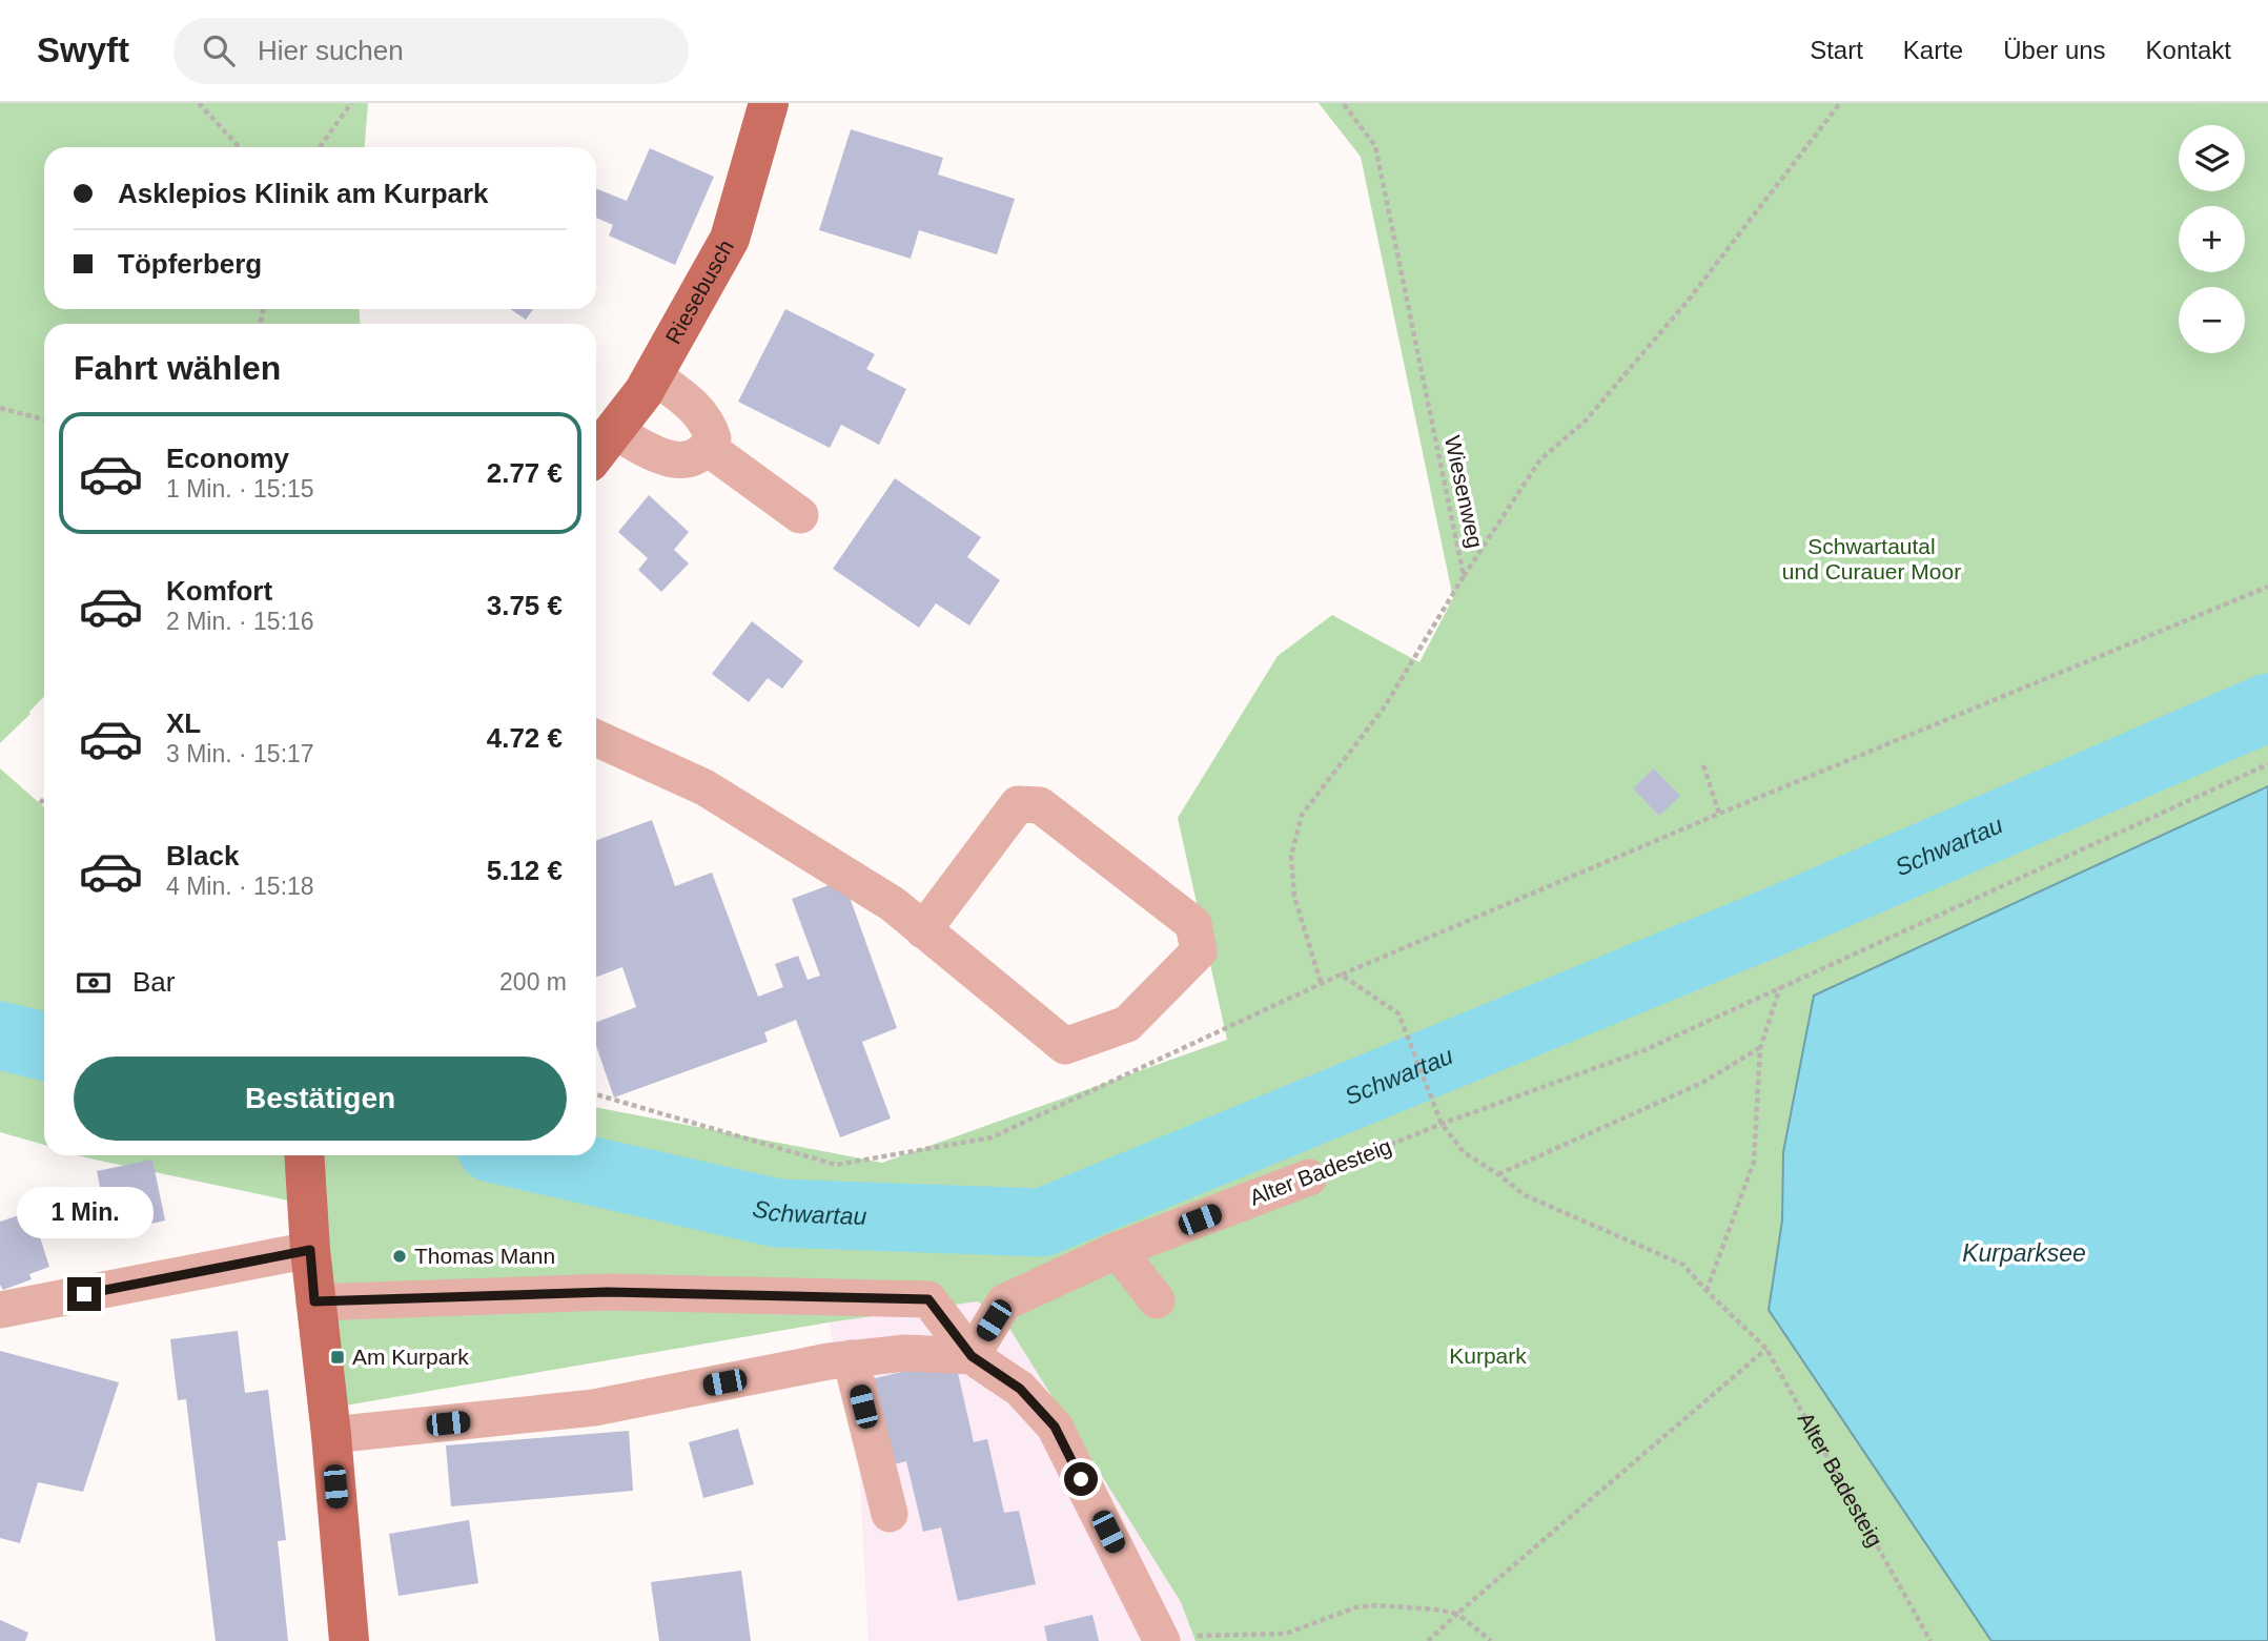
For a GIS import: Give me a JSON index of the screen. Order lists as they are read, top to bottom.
{
  "streets": {
    "main road": ["Riesebusch"],
    "street": ["Alter Badesteig"],
    "path": ["Wiesenweg"]
  },
  "water": ["Schwartau", "Kurparksee"],
  "parks": ["Schwartautal und Curauer Moor", "Kurpark"],
  "places": {
    "other": ["Thomas Mann"],
    "transit": ["Am Kurpark"]
  },
  "page": {
    "header": "Swyft",
    "search": "Hier suchen",
    "nav": [
      "Start",
      "Karte",
      "Über uns",
      "Kontakt"
    ],
    "map_buttons": ["+", "−"],
    "banner": ["Asklepios Klinik am Kurpark", "Töpferberg"],
    "heading": "Fahrt wählen",
    "list": [
      {
        "name": "Economy",
        "note": "1 Min. · 15:15",
        "value": "2.77 €"
      },
      {
        "name": "Komfort",
        "note": "2 Min. · 15:16",
        "value": "3.75 €"
      },
      {
        "name": "XL",
        "note": "3 Min. · 15:17",
        "value": "4.72 €"
      },
      {
        "name": "Black",
        "note": "4 Min. · 15:18",
        "value": "5.12 €"
      }
    ],
    "pay": ["Bar", "200 m"],
    "buttons": "Bestätigen",
    "bubble": "1 Min."
  }
}
